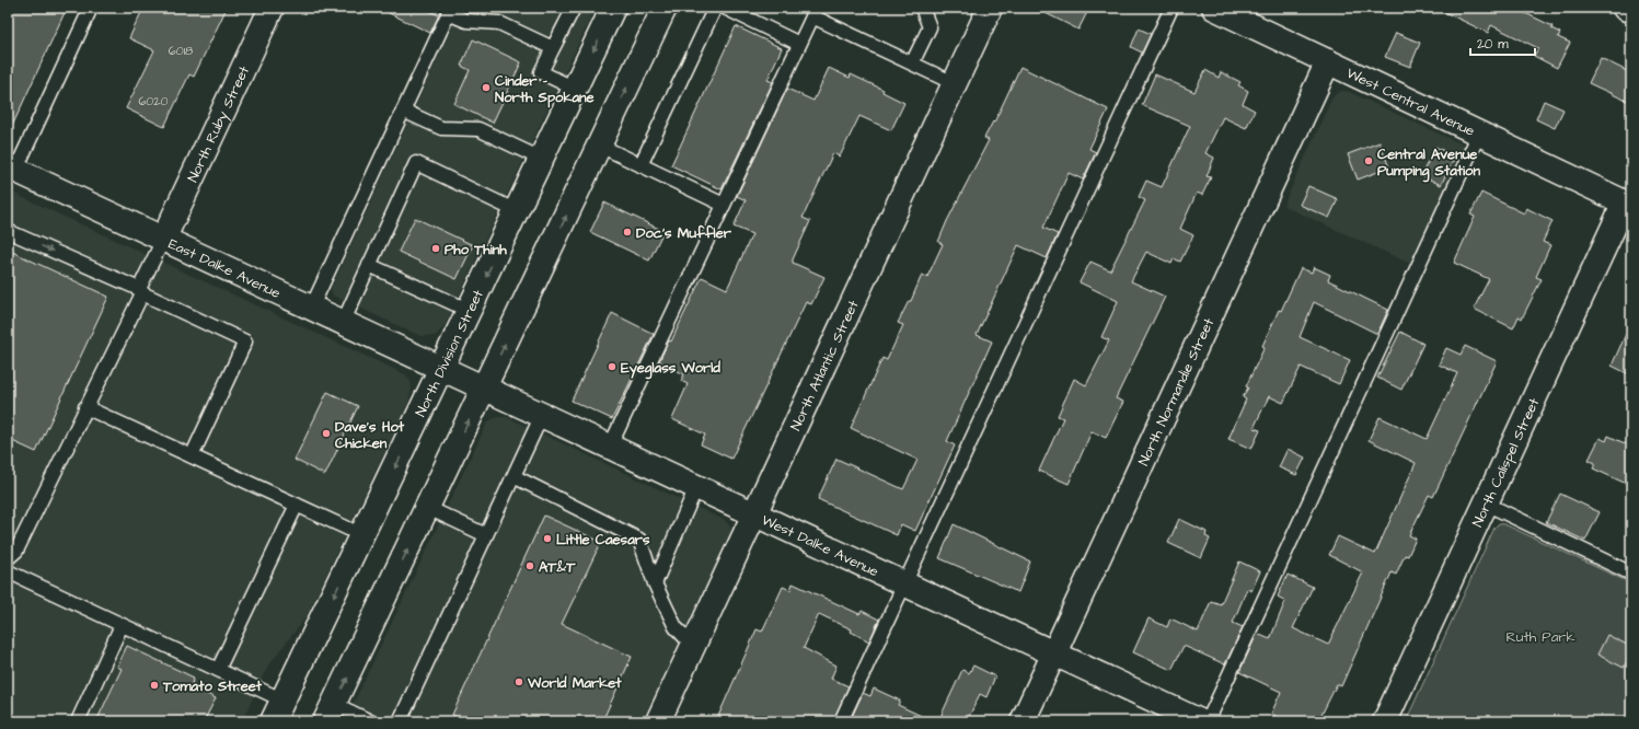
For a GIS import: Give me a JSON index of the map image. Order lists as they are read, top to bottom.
{
  "streets": {
    "street": [
      "West Central Avenue",
      "North Ruby Street",
      "East Dalke Avenue",
      "North Division Street",
      "North Atlantic Street",
      "North Normandie Street",
      "North Calispel Street",
      "West Dalke Avenue"
    ]
  },
  "crossings": [
    ["West Central Avenue", "North Normandie Street"],
    ["West Central Avenue", "North Calispel Street"],
    ["North Ruby Street", "East Dalke Avenue"],
    ["East Dalke Avenue", "North Division Street"],
    ["East Dalke Avenue", "West Dalke Avenue"],
    ["North Division Street", "West Dalke Avenue"],
    ["North Atlantic Street", "West Dalke Avenue"],
    ["North Normandie Street", "West Dalke Avenue"]
  ],
  "parks": ["Ruth Park"],
  "places": [
    "Cinder - North Spokane",
    "Central Avenue Pumping Station",
    "Doc's Muffler",
    "Pho Thinh",
    "Eyeglass World",
    "Dave's Hot Chicken",
    "Little Caesars",
    "AT&T",
    "World Market",
    "Tomato Street"
  ],
  "house_numbers": ["6018", "6020"],
  "scale_bar": "20 m"
}
